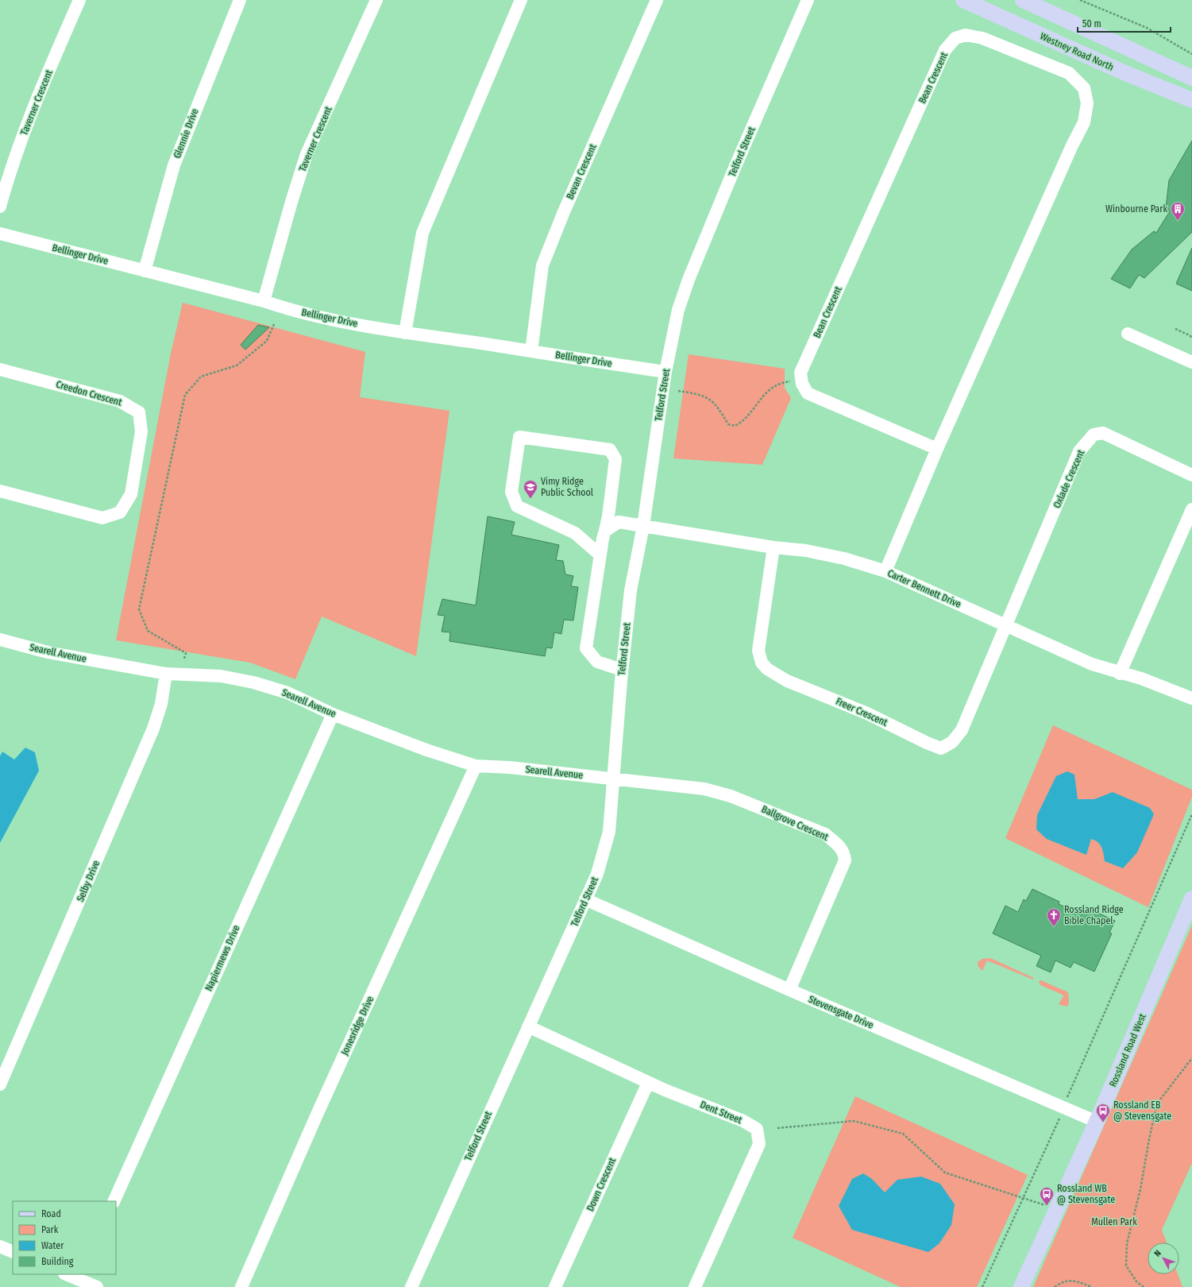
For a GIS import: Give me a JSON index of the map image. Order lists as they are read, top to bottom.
{
  "streets": {
    "main road": ["Westney Road North", "Rossland Road West"],
    "street": [
      "Bean Crescent",
      "Taverner Crescent",
      "Glennie Drive",
      "Telford Street",
      "Bevan Crescent",
      "Bellinger Drive",
      "Creedon Crescent",
      "Oxlade Crescent",
      "Carter Bennett Drive",
      "Searell Avenue",
      "Freer Crescent",
      "Ballgrove Crescent",
      "Selby Drive",
      "Napiermews Drive",
      "Stevensgate Drive",
      "Jonesridge Drive",
      "Dent Street",
      "Down Crescent"
    ]
  },
  "crossings": [
    ["Bean Crescent", "Carter Bennett Drive"],
    ["Taverner Crescent", "Bellinger Drive"],
    ["Glennie Drive", "Bellinger Drive"],
    ["Telford Street", "Bellinger Drive"],
    ["Telford Street", "Carter Bennett Drive"],
    ["Telford Street", "Searell Avenue"],
    ["Telford Street", "Ballgrove Crescent"],
    ["Telford Street", "Stevensgate Drive"],
    ["Telford Street", "Dent Street"],
    ["Bevan Crescent", "Bellinger Drive"],
    ["Oxlade Crescent", "Carter Bennett Drive"],
    ["Oxlade Crescent", "Freer Crescent"],
    ["Carter Bennett Drive", "Freer Crescent"],
    ["Searell Avenue", "Ballgrove Crescent"],
    ["Searell Avenue", "Selby Drive"],
    ["Searell Avenue", "Napiermews Drive"],
    ["Searell Avenue", "Jonesridge Drive"],
    ["Ballgrove Crescent", "Stevensgate Drive"],
    ["Stevensgate Drive", "Rossland Road West"],
    ["Dent Street", "Down Crescent"]
  ],
  "parks": ["Mullen Park"],
  "places": {
    "building": ["Winbourne Park"],
    "school or university": ["Vimy Ridge Public School"],
    "church": ["Rossland Ridge Bible Chapel"],
    "bus stop": ["Rossland EB @ Stevensgate", "Rossland WB @ Stevensgate"]
  },
  "legend": [
    "Road",
    "Park",
    "Water",
    "Building"
  ],
  "scale_bar": "50 m",
  "north": "top left"
}
